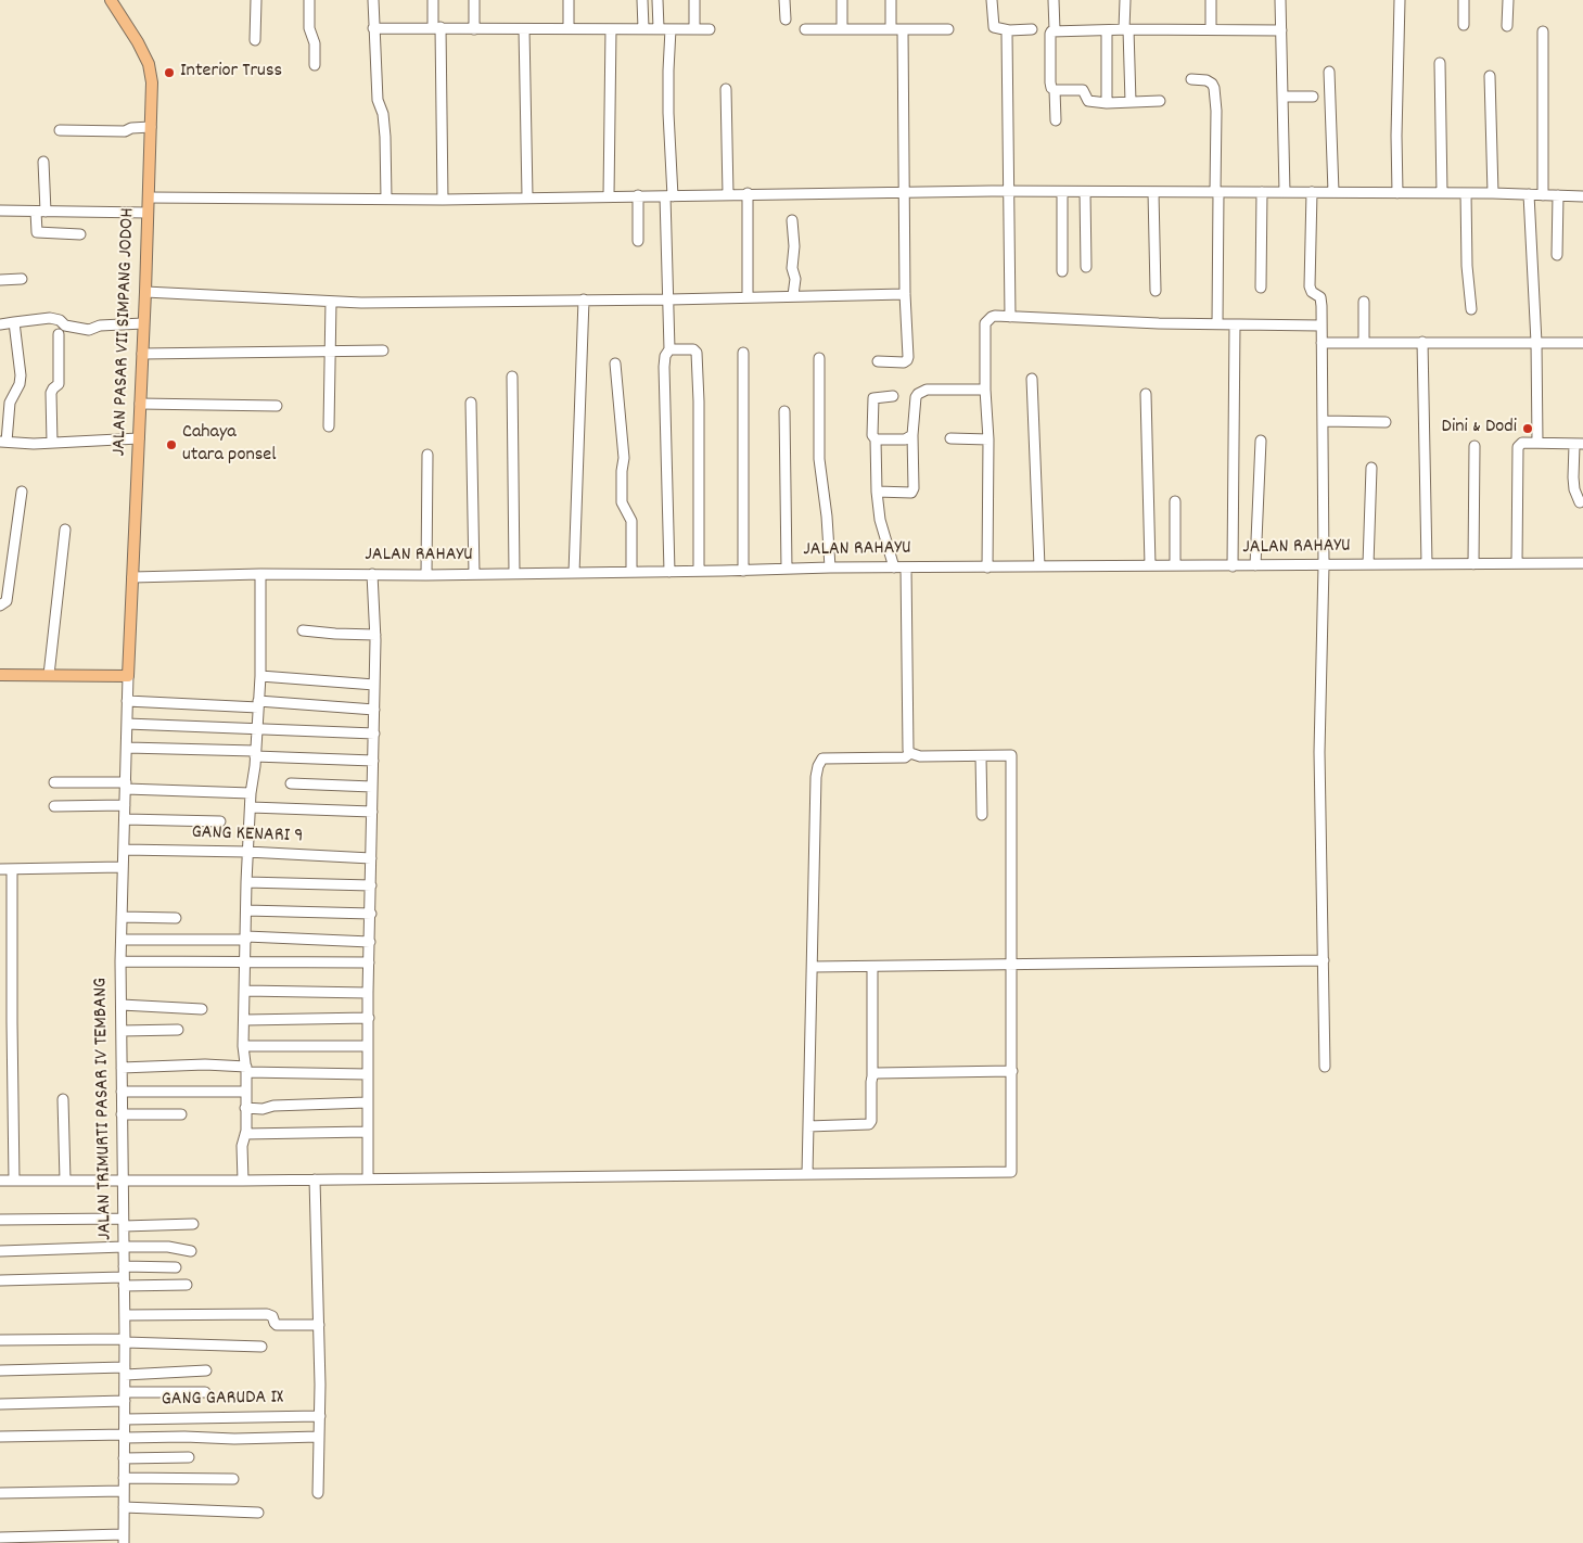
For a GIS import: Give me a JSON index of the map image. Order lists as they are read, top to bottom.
{
  "streets": {
    "main road": ["JALAN PASAR VII SIMPANG JODOH"],
    "street": [
      "JALAN RAHAYU",
      "GANG KENARI 9",
      "JALAN TRIMURTI PASAR IV TEMBANG",
      "GANG GARUDA IX"
    ]
  },
  "crossings": [
    ["JALAN PASAR VII SIMPANG JODOH", "JALAN RAHAYU"],
    ["JALAN PASAR VII SIMPANG JODOH", "JALAN TRIMURTI PASAR IV TEMBANG"],
    ["GANG KENARI 9", "JALAN TRIMURTI PASAR IV TEMBANG"],
    ["JALAN TRIMURTI PASAR IV TEMBANG", "GANG GARUDA IX"]
  ],
  "places": ["Interior Truss", "Dini & Dodi", "Cahaya utara ponsel"]
}
